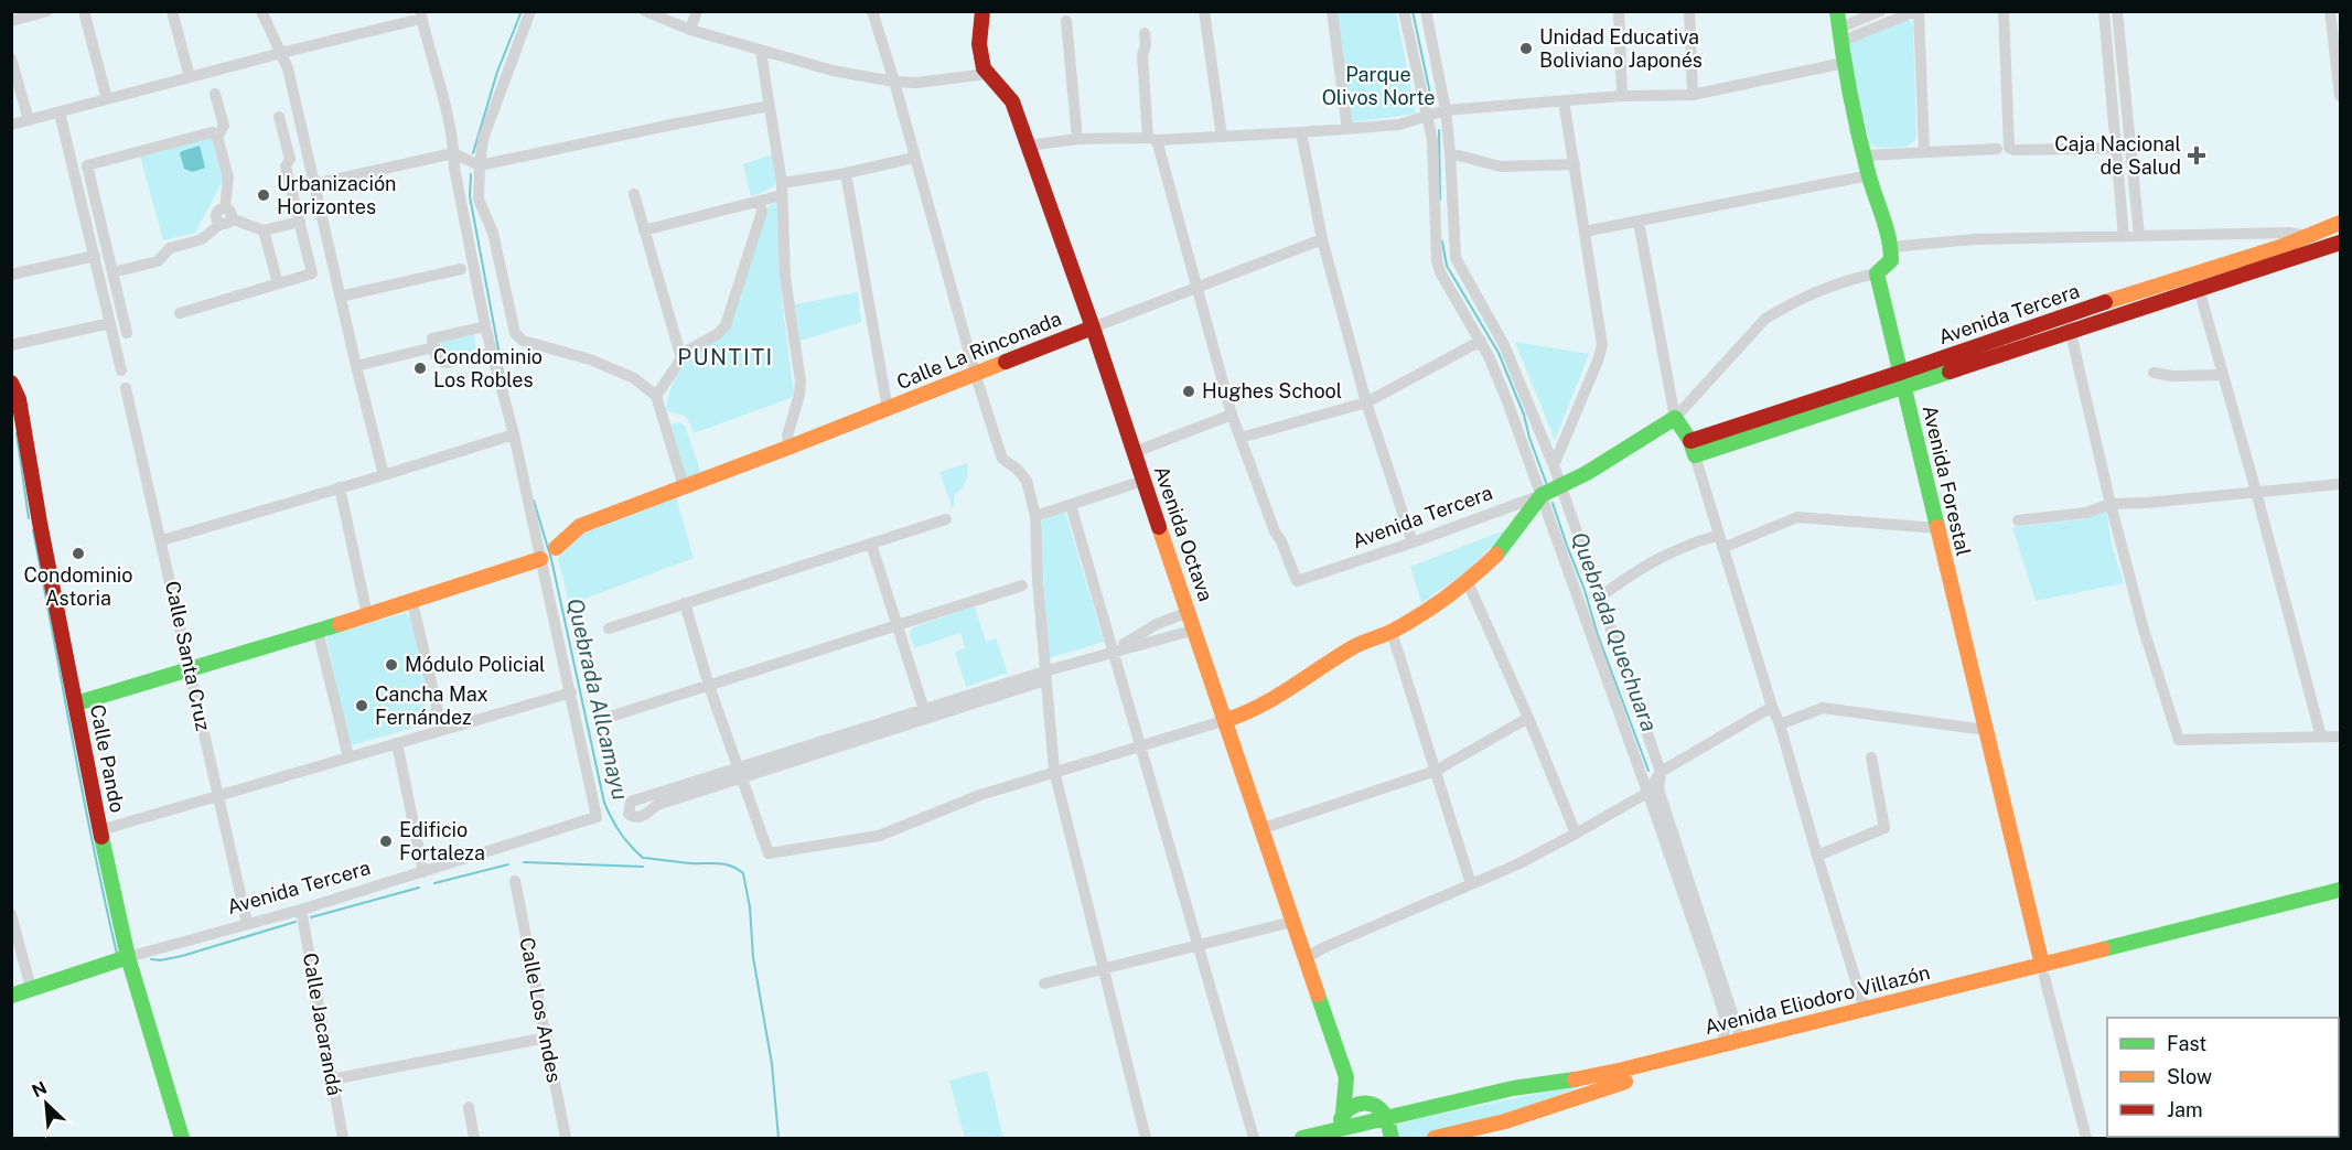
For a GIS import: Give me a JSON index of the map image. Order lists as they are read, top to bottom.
{
  "streets": {
    "main road": [
      "Avenida Tercera",
      "Calle La Rinconada",
      "Avenida Forestal",
      "Avenida Octava",
      "Calle Pando",
      "Avenida Eliodoro Villazón"
    ],
    "street": ["Calle Santa Cruz", "Calle Los Andes", "Calle Jacarandá"]
  },
  "crossings": [
    ["Avenida Tercera", "Avenida Forestal"],
    ["Avenida Tercera", "Calle Santa Cruz"],
    ["Avenida Tercera", "Calle Pando"],
    ["Avenida Tercera", "Calle Jacarandá"],
    ["Calle La Rinconada", "Avenida Octava"],
    ["Avenida Forestal", "Avenida Eliodoro Villazón"],
    ["Avenida Octava", "Avenida Eliodoro Villazón"]
  ],
  "districts": ["PUNTITI"],
  "water": ["Quebrada Quechuara", "Quebrada Allcamayu"],
  "parks": ["Parque Olivos Norte"],
  "places": {
    "other": [
      "Unidad Educativa Boliviano Japonés",
      "Urbanización Horizontes",
      "Condominio Los Robles",
      "Hughes School",
      "Condominio Astoria",
      "Módulo Policial",
      "Cancha Max Fernández",
      "Edificio Fortaleza"
    ],
    "health": ["Caja Nacional de Salud"]
  },
  "legend": ["Fast", "Slow", "Jam"],
  "north": "top left"
}
